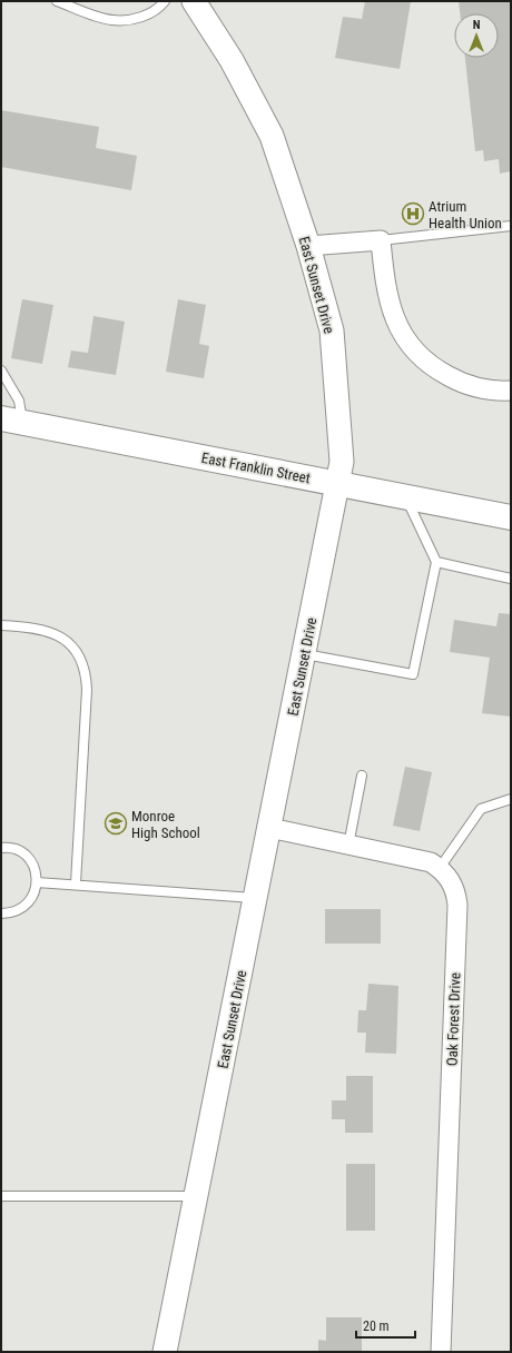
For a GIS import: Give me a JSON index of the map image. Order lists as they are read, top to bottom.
{
  "streets": {
    "main road": ["East Franklin Street"],
    "street": ["East Sunset Drive", "Oak Forest Drive"]
  },
  "crossings": [
    ["East Sunset Drive", "East Franklin Street"],
    ["East Sunset Drive", "Oak Forest Drive"]
  ],
  "places": {
    "hospital": ["Atrium Health Union"],
    "school or university": ["Monroe High School"]
  },
  "scale_bar": "20 m",
  "north": "top"
}
